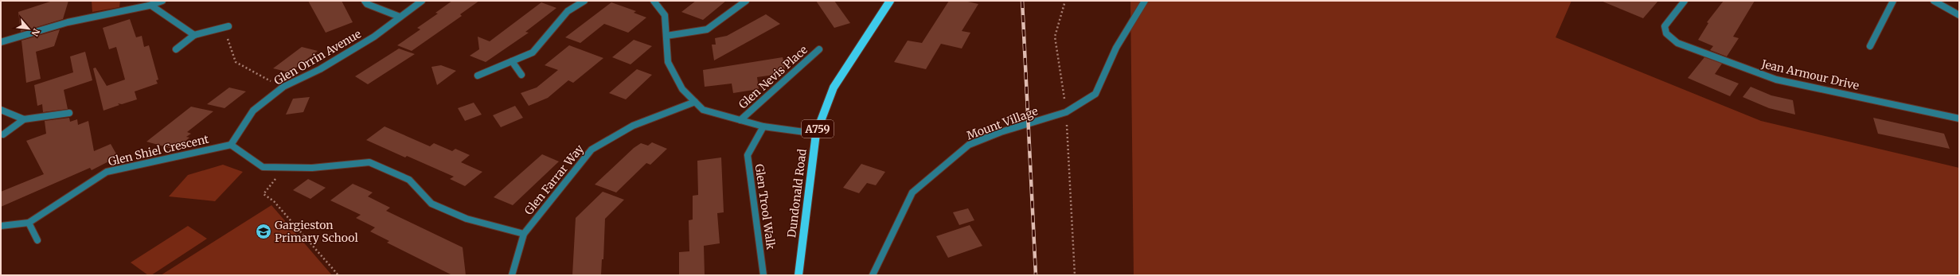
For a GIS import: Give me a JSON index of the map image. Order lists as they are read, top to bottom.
{
  "streets": {
    "main road": ["A759", "Dundonald Road"],
    "street": [
      "Glen Orrin Avenue",
      "Jean Armour Drive",
      "Glen Nevis Place",
      "Mount Village",
      "Glen Shiel Crescent",
      "Glen Farrar Way",
      "Glen Trool Walk"
    ]
  },
  "crossings": [
    ["Glen Orrin Avenue", "Glen Shiel Crescent"]
  ],
  "places": {
    "school or university": ["Gargieston Primary School"]
  },
  "north": "bottom right"
}
